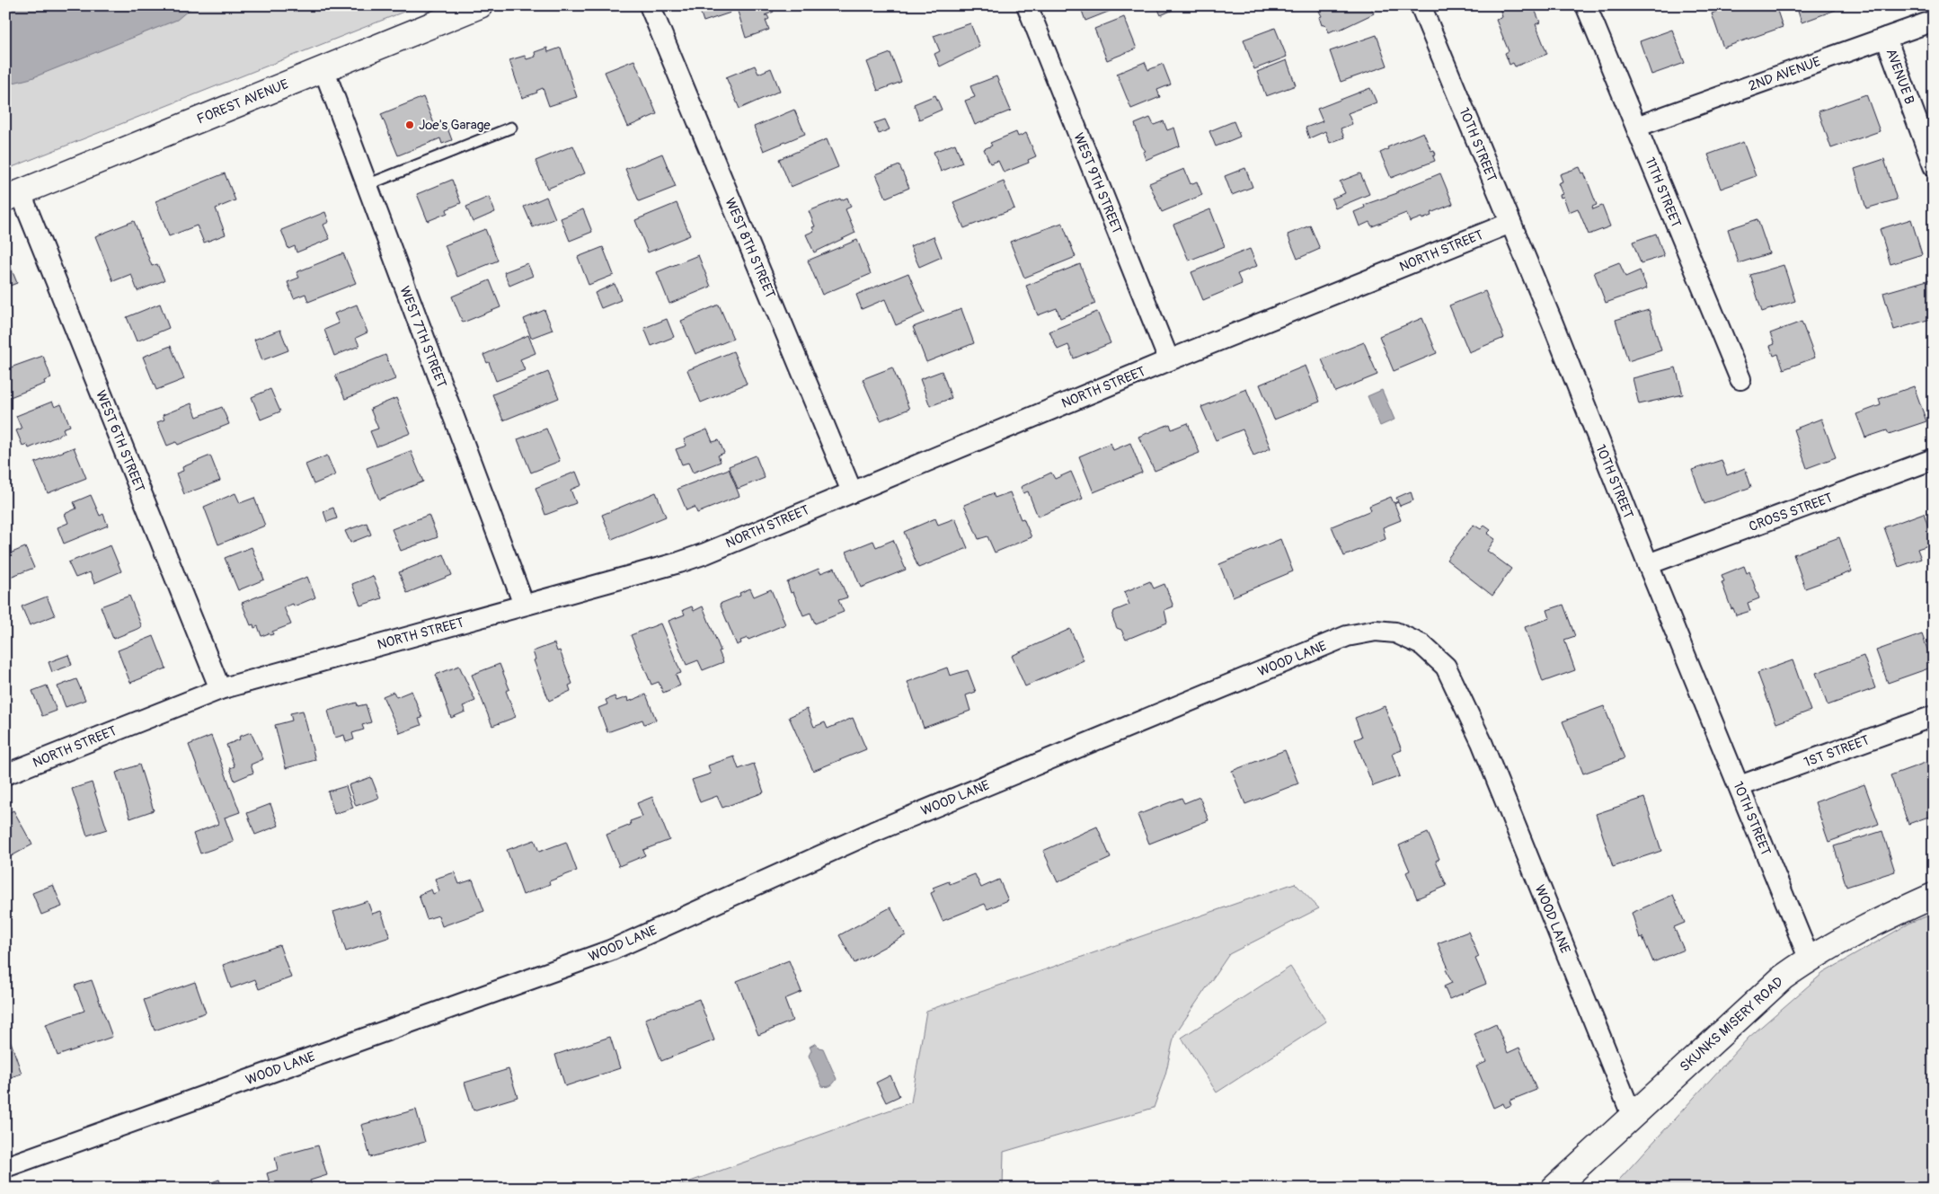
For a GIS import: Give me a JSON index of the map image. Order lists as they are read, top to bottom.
{
  "streets": {
    "main road": ["FOREST AVENUE", "SKUNKS MISERY ROAD"],
    "street": [
      "2ND AVENUE",
      "AVENUE B",
      "10TH STREET",
      "WEST 9TH STREET",
      "11TH STREET",
      "WEST 8TH STREET",
      "NORTH STREET",
      "WEST 7TH STREET",
      "WEST 6TH STREET",
      "CROSS STREET",
      "WOOD LANE",
      "1ST STREET"
    ]
  },
  "crossings": [
    ["2ND AVENUE", "AVENUE B"],
    ["2ND AVENUE", "11TH STREET"],
    ["FOREST AVENUE", "WEST 7TH STREET"],
    ["FOREST AVENUE", "WEST 6TH STREET"],
    ["10TH STREET", "NORTH STREET"],
    ["10TH STREET", "CROSS STREET"],
    ["10TH STREET", "1ST STREET"],
    ["10TH STREET", "SKUNKS MISERY ROAD"],
    ["WEST 9TH STREET", "NORTH STREET"],
    ["WEST 8TH STREET", "NORTH STREET"],
    ["NORTH STREET", "WEST 7TH STREET"],
    ["NORTH STREET", "WEST 6TH STREET"],
    ["WOOD LANE", "SKUNKS MISERY ROAD"]
  ],
  "places": ["Joe's Garage"]
}
